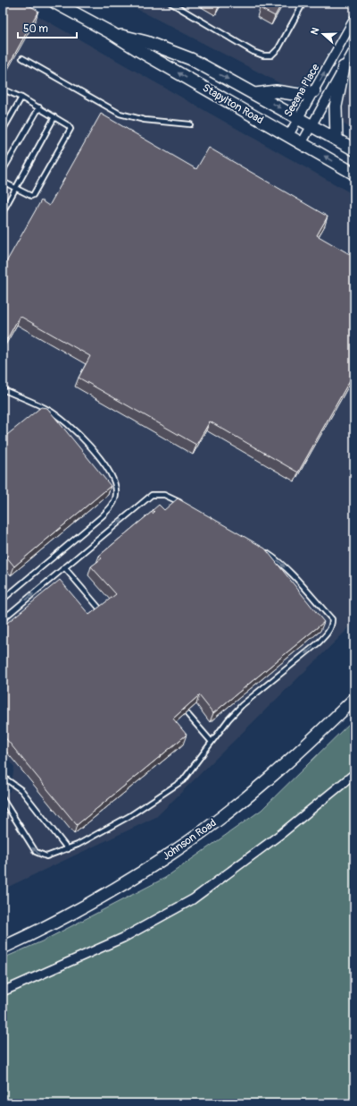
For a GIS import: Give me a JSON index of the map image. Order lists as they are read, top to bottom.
{
  "streets": {
    "main road": ["Stapylton Road", "Johnson Road"],
    "street": ["Seeana Place"]
  },
  "crossings": [
    ["Seeana Place", "Stapylton Road"]
  ],
  "scale_bar": "50 m",
  "north": "left"
}
